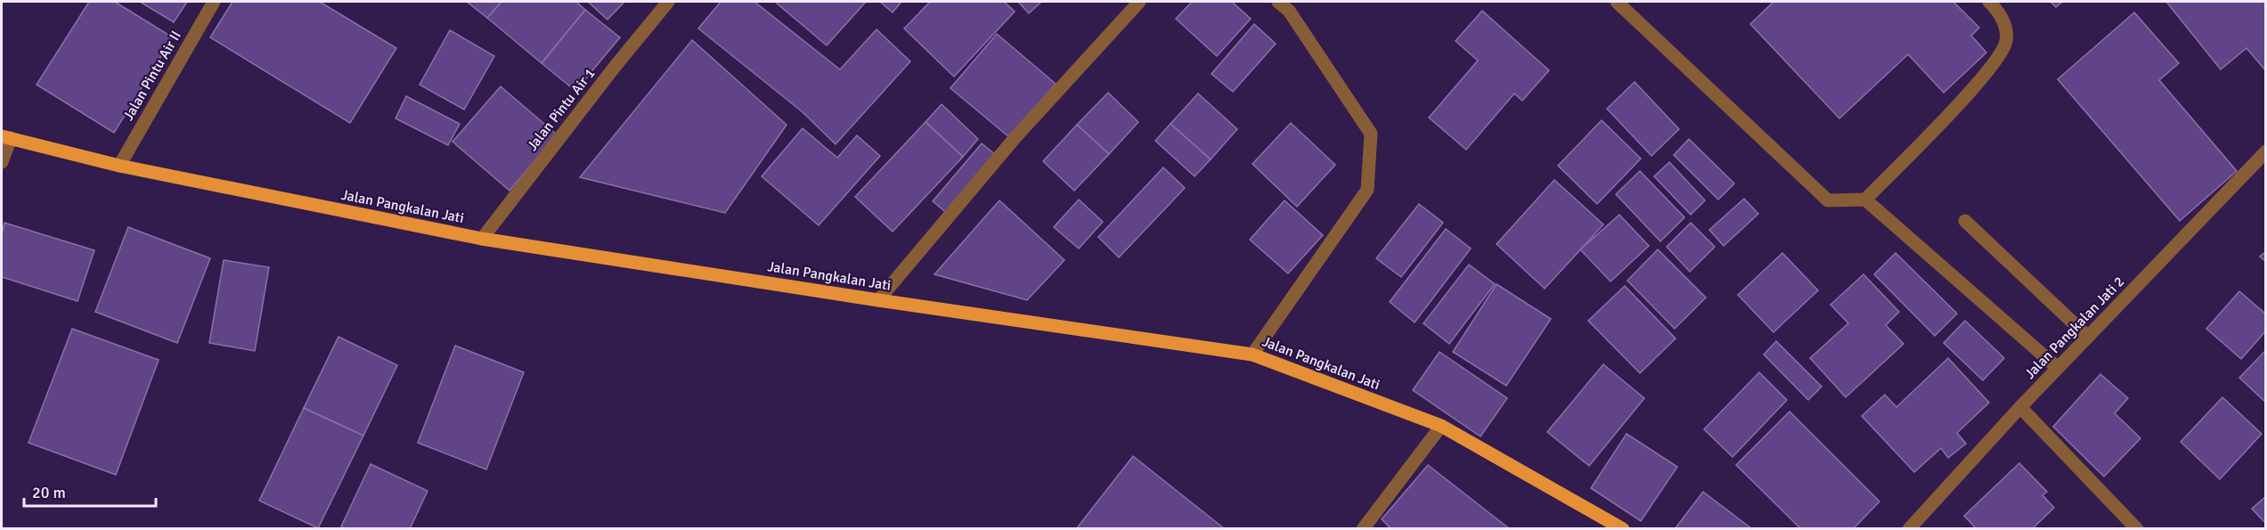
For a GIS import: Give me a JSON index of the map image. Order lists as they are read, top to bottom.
{
  "streets": {
    "main road": ["Jalan Pangkalan Jati"],
    "street": ["Jalan Pintu Air II", "Jalan Pintu Air 1", "Jalan Pangkalan Jati 2"]
  },
  "crossings": [
    ["Jalan Pintu Air II", "Jalan Pangkalan Jati"],
    ["Jalan Pintu Air 1", "Jalan Pangkalan Jati"]
  ],
  "scale_bar": "20 m"
}
